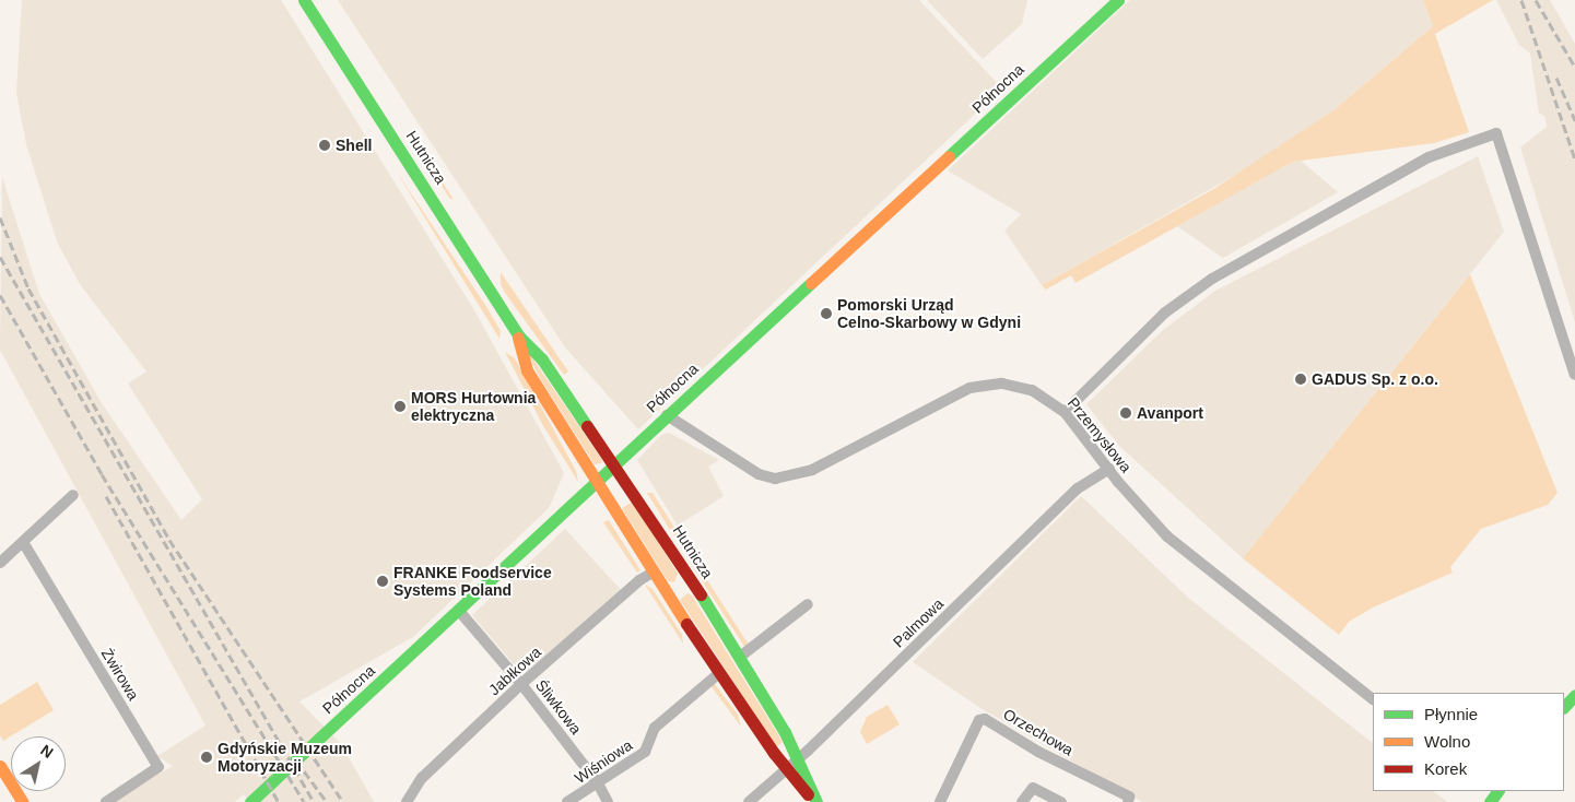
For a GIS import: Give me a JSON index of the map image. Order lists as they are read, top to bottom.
{
  "streets": {
    "main road": ["Północna", "Hutnicza"],
    "street": [
      "Przemysłowa",
      "Palmowa",
      "Jabłkowa",
      "Żwirowa",
      "Śliwkowa",
      "Orzechowa",
      "Wiśniowa"
    ]
  },
  "crossings": [
    ["Północna", "Hutnicza"],
    ["Północna", "Przemysłowa"],
    ["Północna", "Śliwkowa"],
    ["Hutnicza", "Palmowa"],
    ["Hutnicza", "Jabłkowa"],
    ["Hutnicza", "Wiśniowa"],
    ["Przemysłowa", "Palmowa"],
    ["Jabłkowa", "Śliwkowa"],
    ["Śliwkowa", "Wiśniowa"]
  ],
  "places": [
    "Shell",
    "Pomorski Urząd Celno-Skarbowy w Gdyni",
    "GADUS Sp. z o.o.",
    "MORS Hurtownia elektryczna",
    "Avanport",
    "FRANKE Foodservice Systems Poland",
    "Gdyńskie Muzeum Motoryzacji"
  ],
  "legend": ["Płynnie", "Wolno", "Korek"],
  "north": "top right"
}
